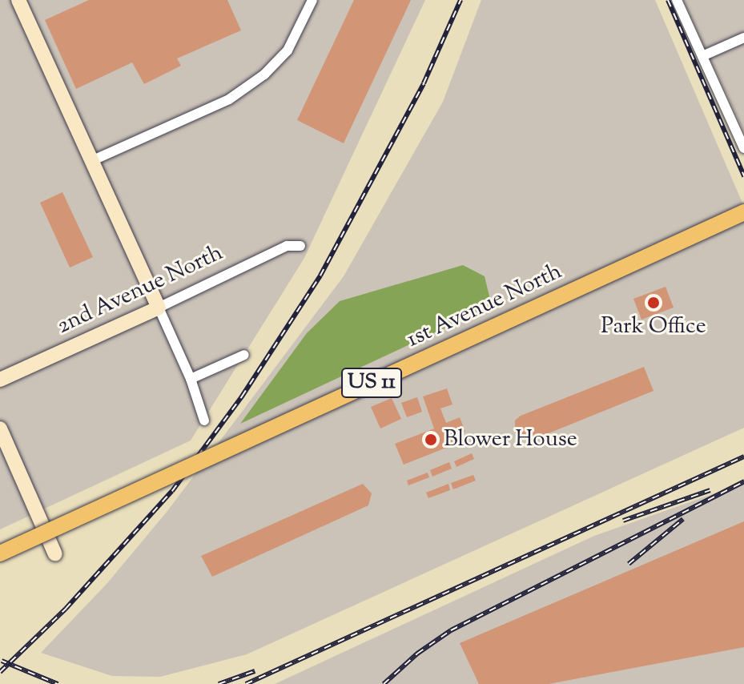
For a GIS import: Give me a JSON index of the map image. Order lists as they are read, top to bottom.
{
  "streets": {
    "main road": ["1st Avenue North", "US 11"],
    "street": ["2nd Avenue North"]
  },
  "places": ["Park Office", "Blower House"]
}
